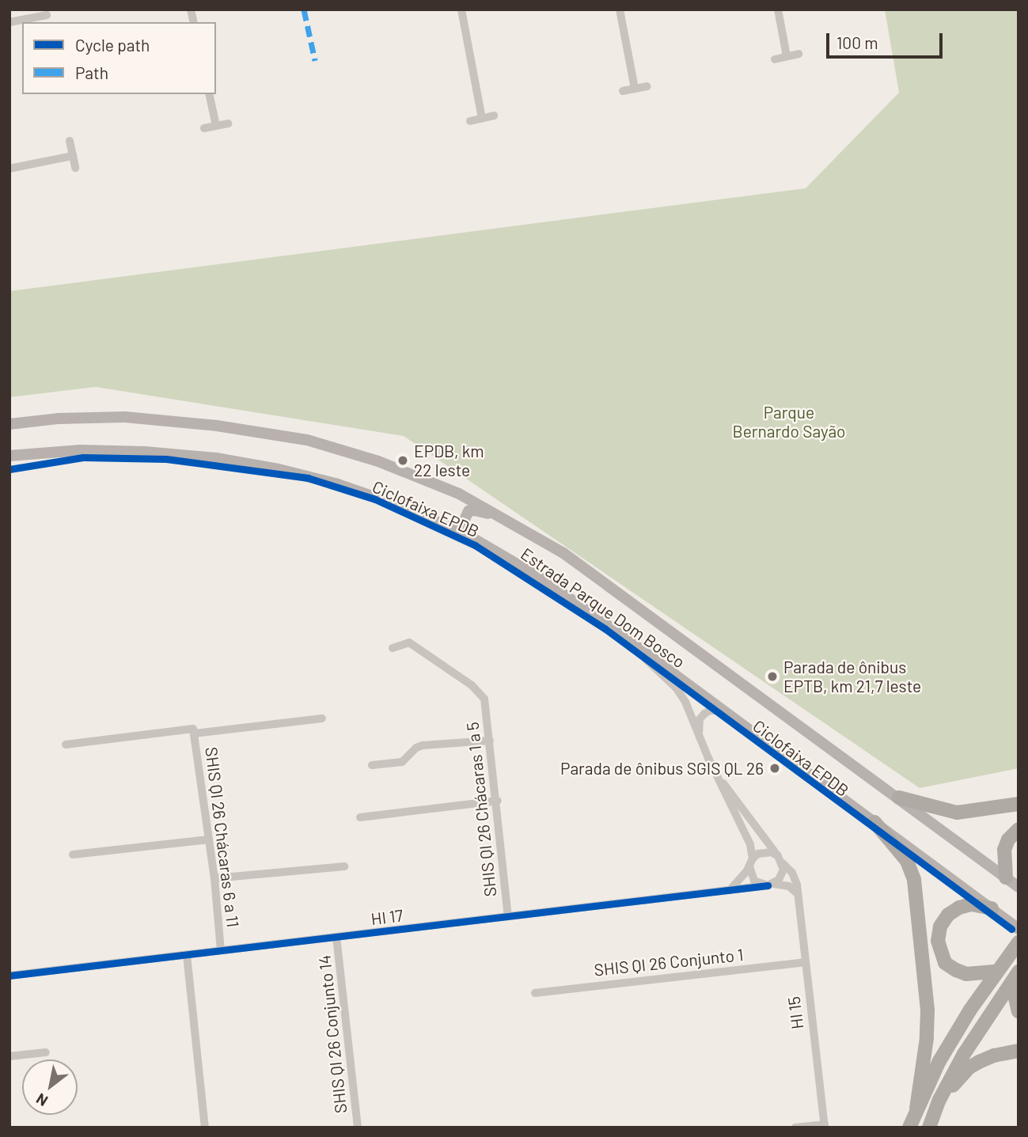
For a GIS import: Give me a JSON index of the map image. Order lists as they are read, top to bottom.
{
  "streets": {
    "main road": ["Estrada Parque Dom Bosco"],
    "street": [
      "SHIS QI 26 Chácaras 1 a 5",
      "SHIS QI 26 Chácaras 6 a 11",
      "HI 17",
      "SHIS QI 26 Conjunto 1",
      "HI 15",
      "SHIS QI 26 Conjunto 14"
    ],
    "cycle path": ["Ciclofaixa EPDB"]
  },
  "crossings": [
    ["SHIS QI 26 Chácaras 1 a 5", "HI 17"],
    ["SHIS QI 26 Chácaras 6 a 11", "HI 17"],
    ["HI 17", "HI 15"],
    ["HI 17", "SHIS QI 26 Conjunto 14"],
    ["SHIS QI 26 Conjunto 1", "HI 15"]
  ],
  "parks": ["Parque Bernardo Sayão"],
  "places": ["EPDB, km 22 leste", "Parada de ônibus EPTB, km 21,7 leste", "Parada de ônibus SGIS QL 26"],
  "legend": ["Cycle path", "Path"],
  "scale_bar": "100 m",
  "north": "bottom left"
}
